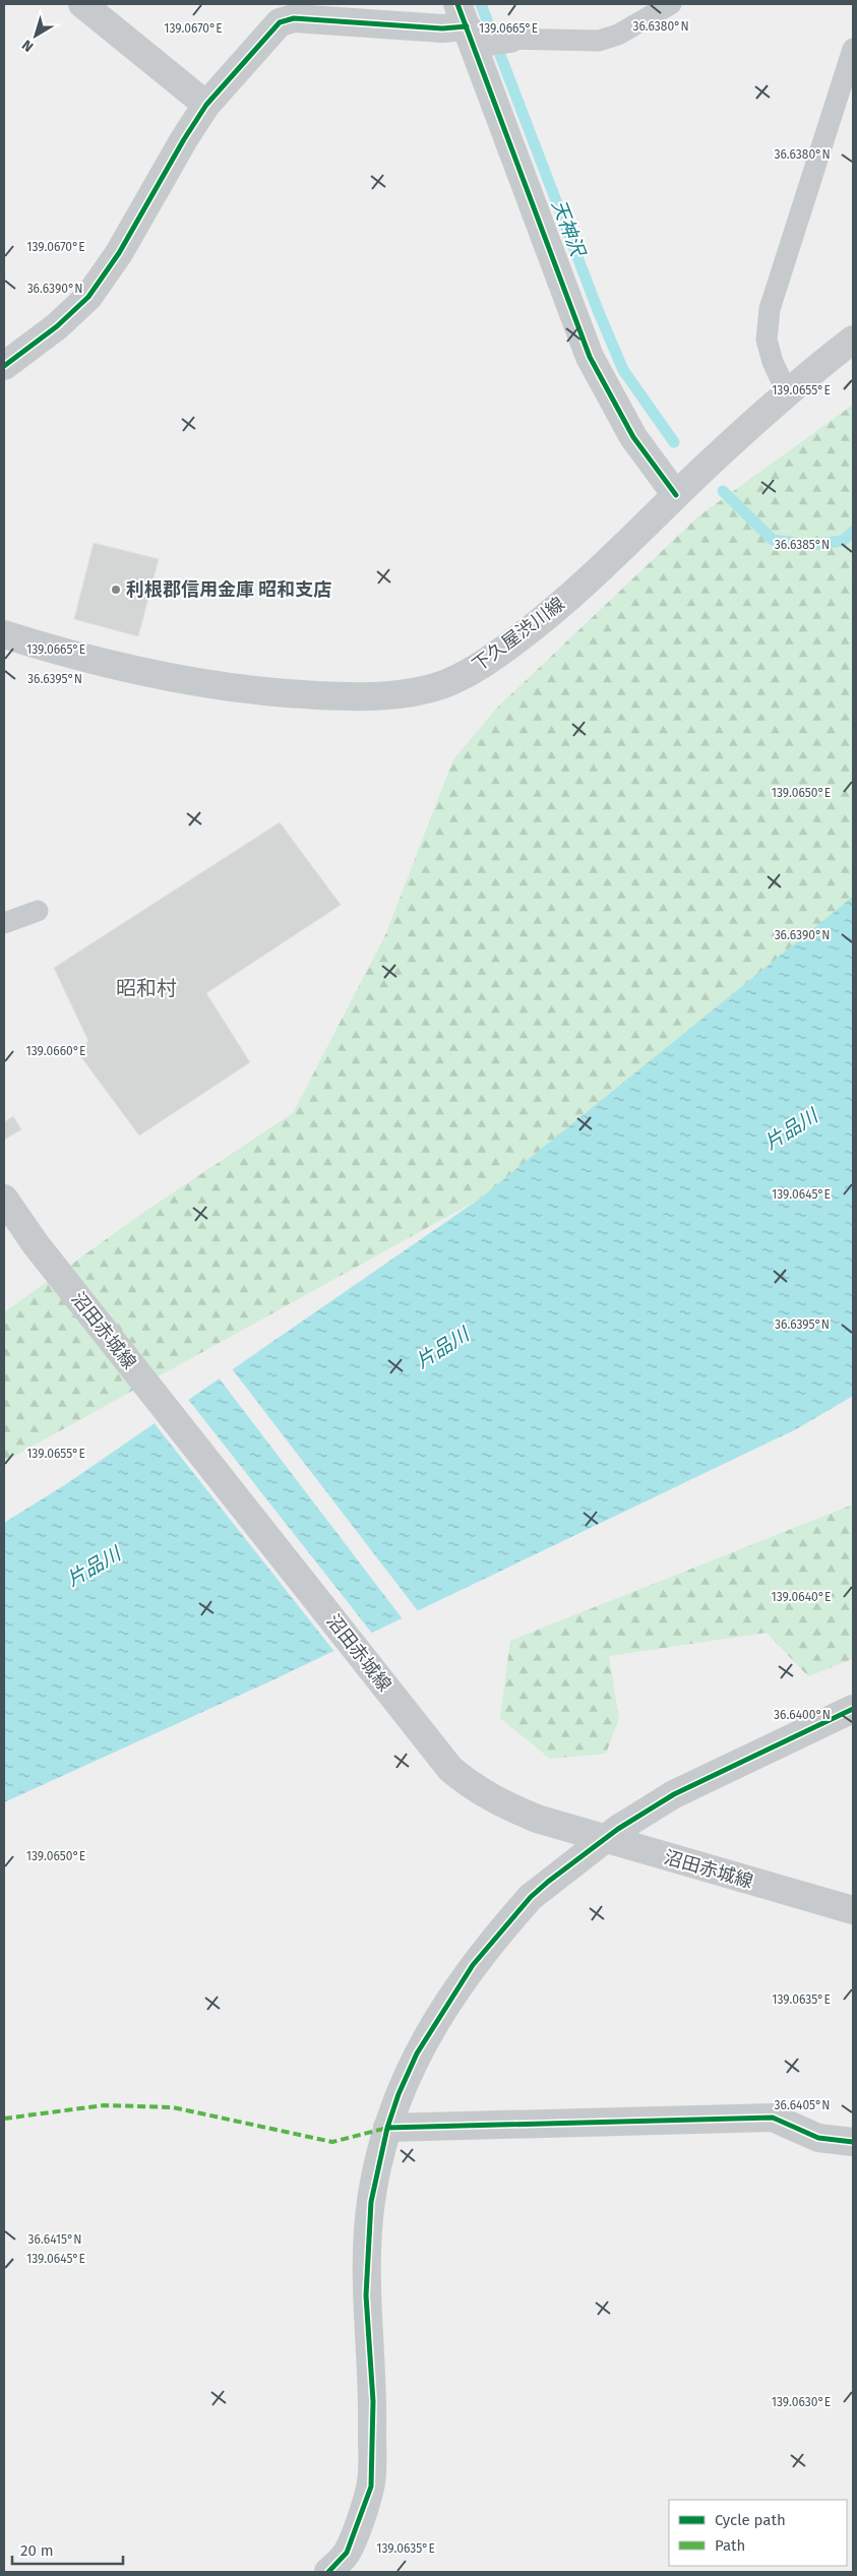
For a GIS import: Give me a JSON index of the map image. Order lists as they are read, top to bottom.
{
  "streets": {
    "street": ["下久屋渋川線", "沼田赤城線"]
  },
  "districts": ["昭和村"],
  "water": ["天神沢", "片品川"],
  "places": ["利根郡信用金庫 昭和支店"],
  "legend": ["Cycle path", "Path"],
  "scale_bar": "20 m",
  "north": "bottom left",
  "coordinates": [
    "36.6380°N",
    "139.0670°E",
    "139.0665°E",
    "36.6390°N",
    "139.0655°E",
    "36.6385°N",
    "36.6395°N",
    "139.0650°E",
    "139.0660°E",
    "139.0645°E",
    "139.0640°E",
    "36.6400°N",
    "139.0635°E",
    "36.6405°N",
    "36.6415°N",
    "139.0630°E"
  ]
}
